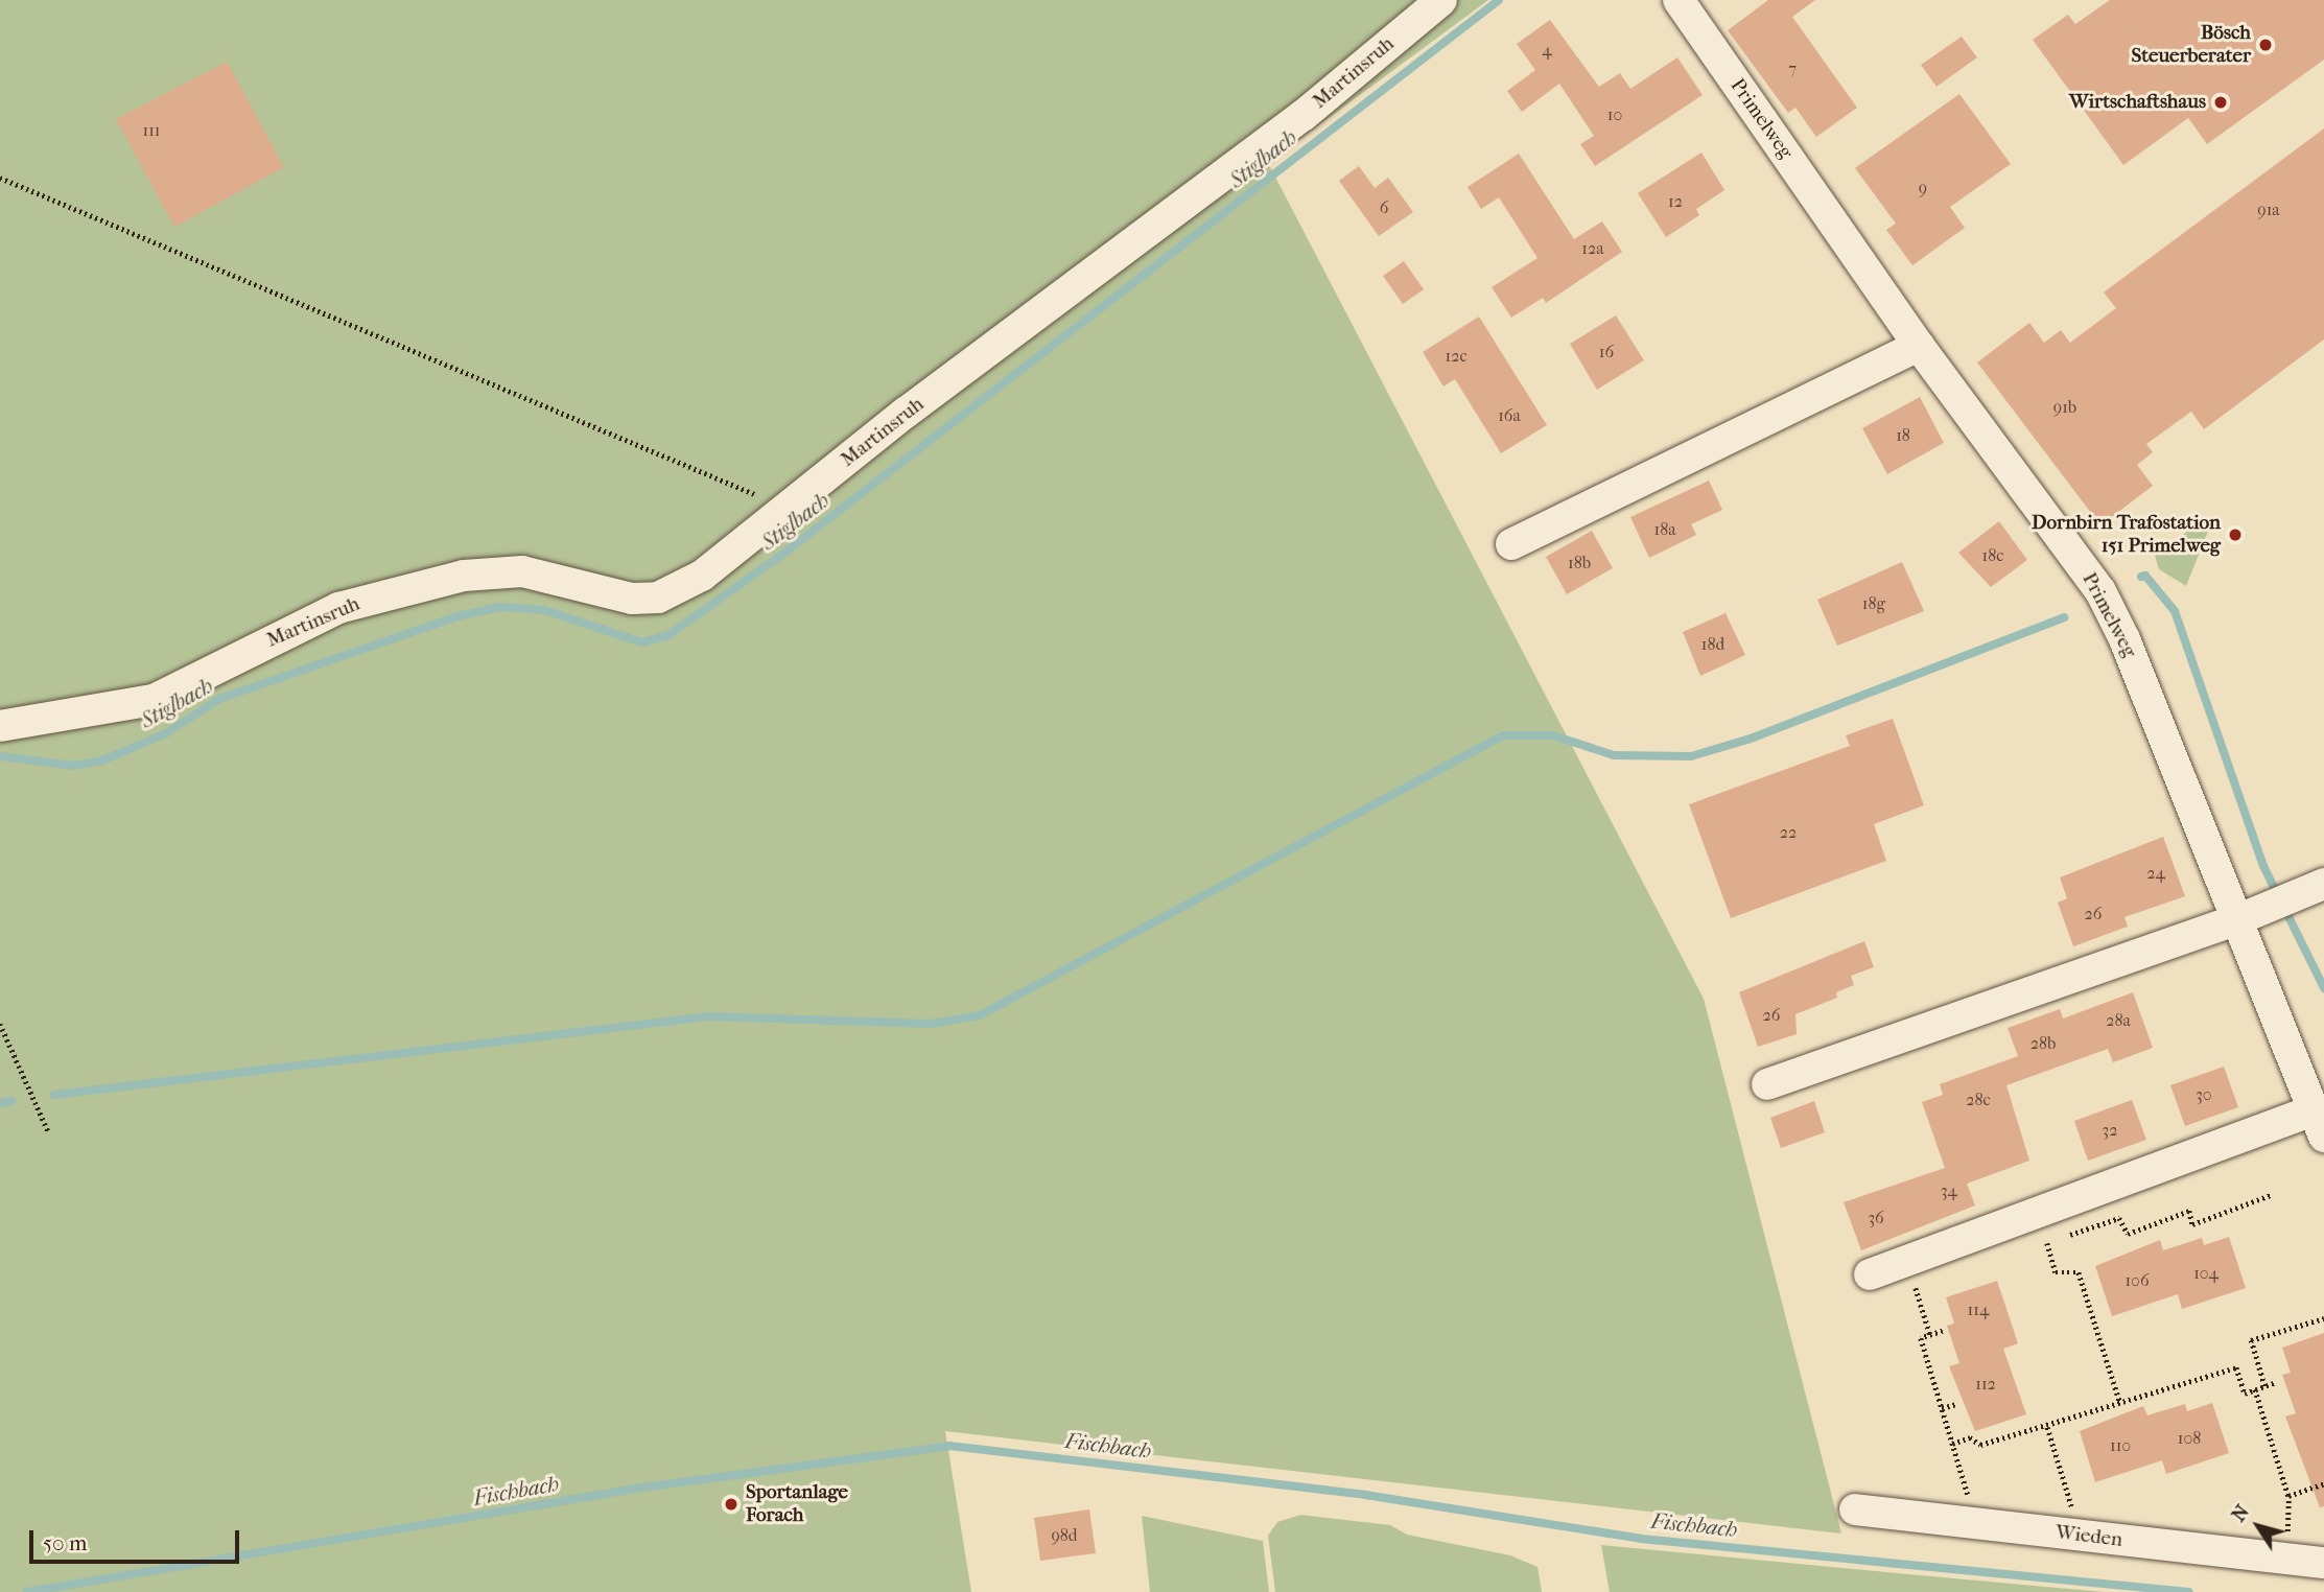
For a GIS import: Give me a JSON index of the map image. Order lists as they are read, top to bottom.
{
  "streets": {
    "street": ["Martinsruh", "Primelweg", "Wieden"]
  },
  "water": ["Stiglbach", "Fischbach"],
  "places": [
    "Bösch Steuerberater",
    "Wirtschaftshaus",
    "Dornbirn Trafostation 151 Primelweg",
    "Sportanlage Forach"
  ],
  "house_numbers": [
    "4",
    "7",
    "10",
    "111",
    "9",
    "12",
    "6",
    "91a",
    "12a",
    "16",
    "12c",
    "91b",
    "16a",
    "18",
    "18a",
    "18c",
    "18b",
    "18g",
    "18d",
    "22",
    "24",
    "26",
    "26",
    "28a",
    "28b",
    "30",
    "28c",
    "32",
    "34",
    "36",
    "104",
    "106",
    "114",
    "112",
    "108",
    "110",
    "98d"
  ],
  "scale_bar": "50 m",
  "north": "top left"
}
